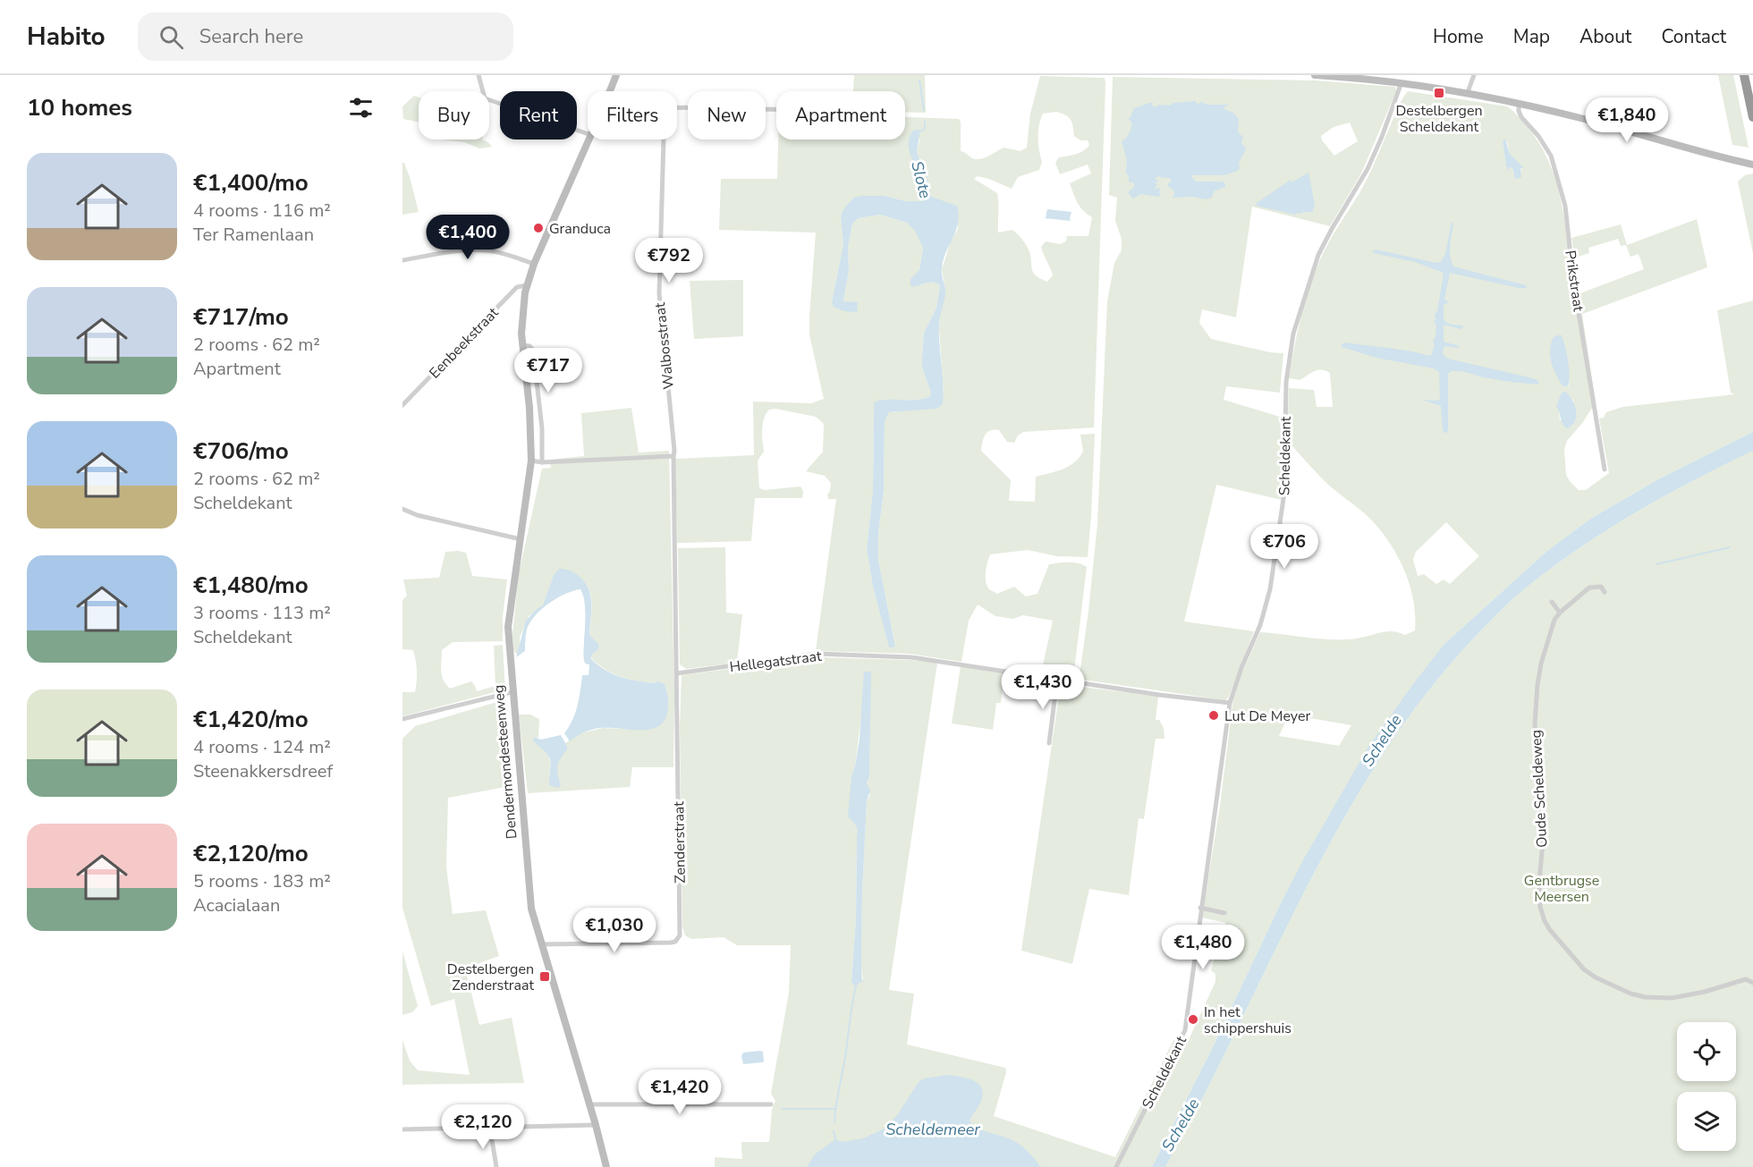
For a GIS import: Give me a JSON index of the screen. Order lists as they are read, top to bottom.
{
  "streets": {
    "main road": ["Dendermondesteenweg"],
    "street": [
      "Prikstraat",
      "Eenbeekstraat",
      "Walbosstraat",
      "Scheldekant",
      "Hellegatstraat",
      "Oude Scheldeweg",
      "Zenderstraat"
    ]
  },
  "crossings": [
    ["Eenbeekstraat", "Dendermondesteenweg"],
    ["Scheldekant", "Hellegatstraat"],
    ["Hellegatstraat", "Zenderstraat"],
    ["Dendermondesteenweg", "Zenderstraat"]
  ],
  "water": ["Slote", "Schelde", "Scheldemeer"],
  "parks": ["Gentbrugse Meersen"],
  "places": {
    "transit": ["Destelbergen Scheldekant", "Destelbergen Zenderstraat"],
    "other": ["Granduca", "Lut De Meyer", "In het schippershuis"]
  },
  "page": {
    "header": "Habito",
    "search": "Search here",
    "nav": [
      "Home",
      "Map",
      "About",
      "Contact"
    ],
    "heading": "10 homes",
    "chip": [
      "Buy",
      "Rent",
      "Filters",
      "New",
      "Apartment"
    ],
    "price": [
      "€1,840",
      "€1,400",
      "€792",
      "€717",
      "€706",
      "€1,430",
      "€1,030",
      "€1,480",
      "€1,420",
      "€2,120"
    ],
    "list": [
      {
        "name": "€1,400/mo",
        "note": "4 rooms · 116 m² · Ter Ramenlaan"
      },
      {
        "name": "€717/mo",
        "note": "2 rooms · 62 m² · Apartment"
      },
      {
        "name": "€706/mo",
        "note": "2 rooms · 62 m² · Scheldekant"
      },
      {
        "name": "€1,480/mo",
        "note": "3 rooms · 113 m² · Scheldekant"
      },
      {
        "name": "€1,420/mo",
        "note": "4 rooms · 124 m² · Steenakkersdreef"
      },
      {
        "name": "€2,120/mo",
        "note": "5 rooms · 183 m² · Acacialaan"
      }
    ]
  }
}
